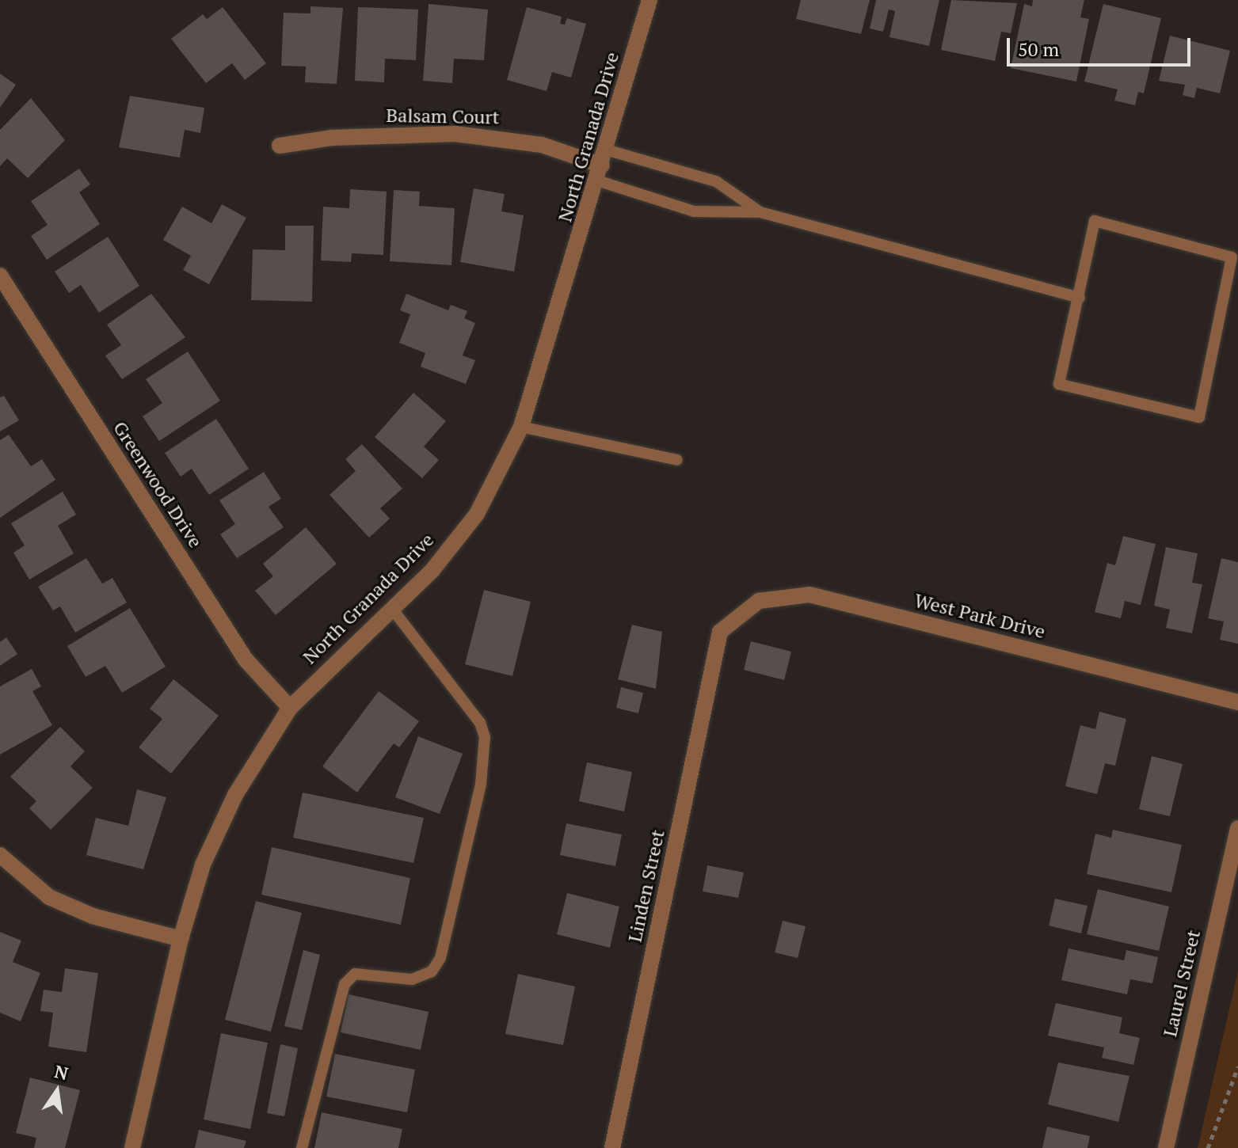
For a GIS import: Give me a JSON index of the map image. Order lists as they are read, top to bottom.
{
  "streets": {
    "street": [
      "Balsam Court",
      "North Granada Drive",
      "Greenwood Drive",
      "West Park Drive",
      "Linden Street",
      "Laurel Street"
    ]
  },
  "crossings": [
    ["Balsam Court", "North Granada Drive"],
    ["North Granada Drive", "Greenwood Drive"],
    ["West Park Drive", "Linden Street"]
  ],
  "scale_bar": "50 m",
  "north": "top"
}
